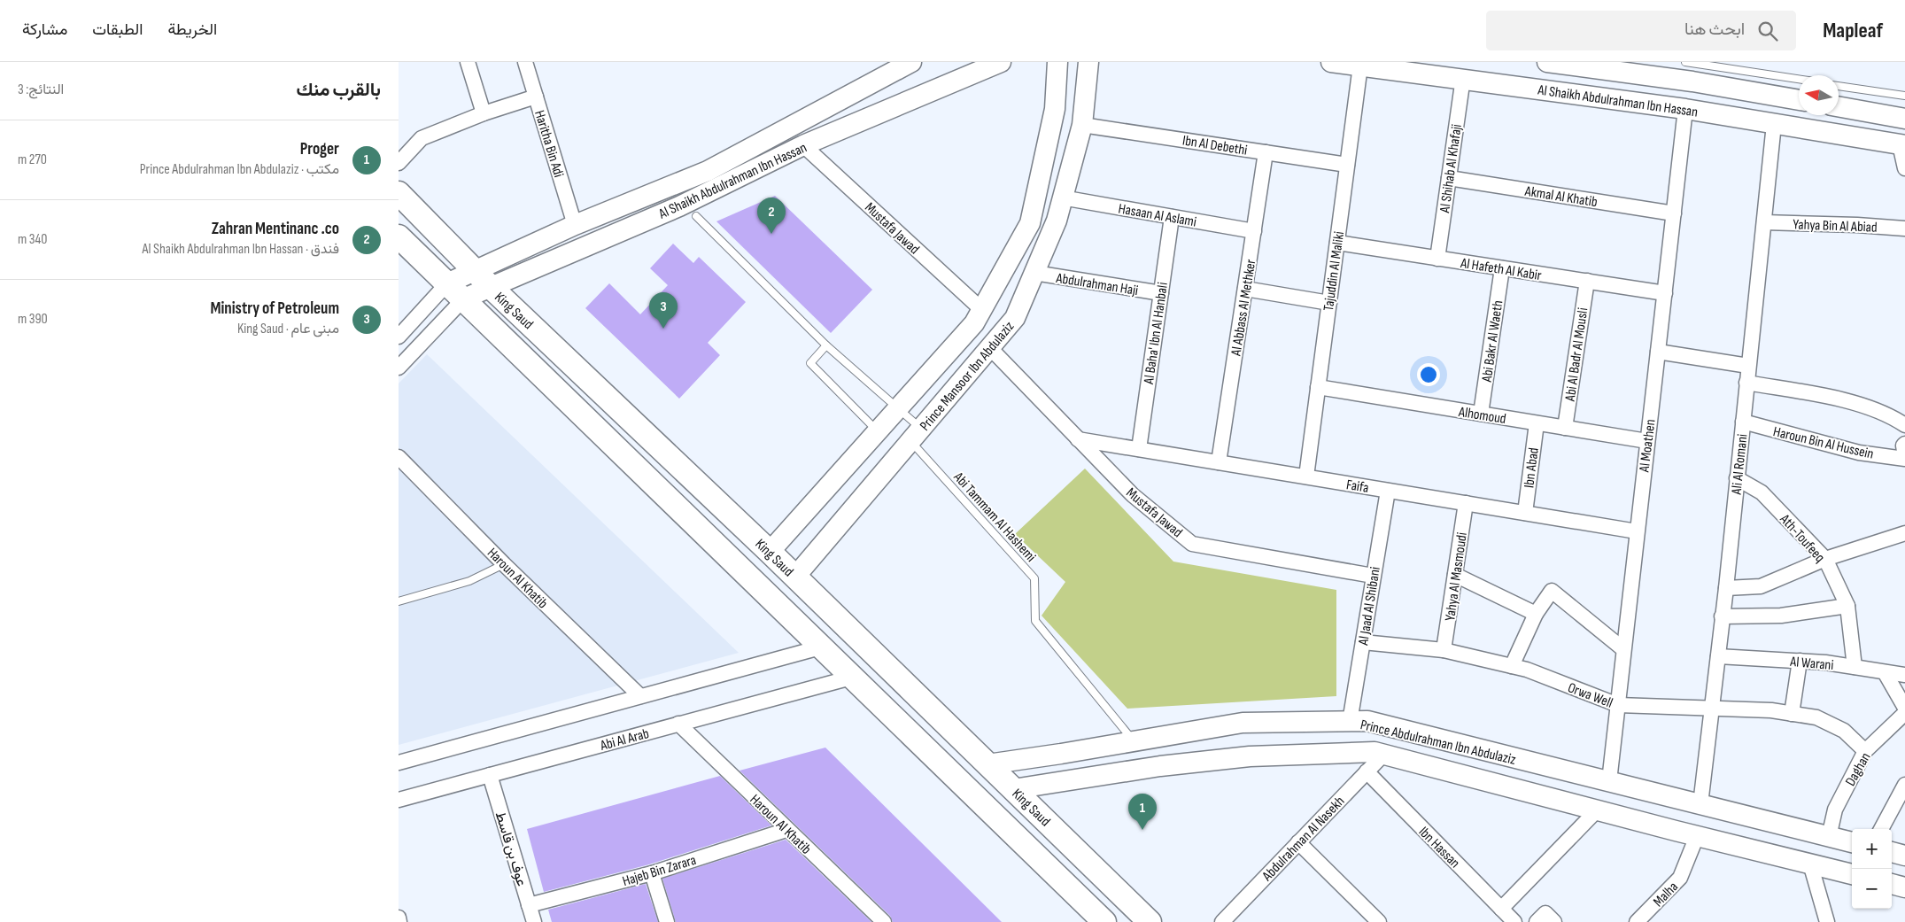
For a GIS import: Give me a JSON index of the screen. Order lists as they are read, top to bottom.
{
  "streets": {
    "main road": ["King Saud"],
    "street": [
      "Al Shaikh Abdulrahman Ibn Hassan",
      "Haritha Bin Adi",
      "Ibn Al Debethi",
      "Al Shihab Al Khafaji",
      "Akmal Al Khatib",
      "Hasaan Al Aslami",
      "Yahya Bin Al Abiad",
      "Mustafa Jawad",
      "Al Hafeth Al Kabir",
      "Tajuddin Al Maliki",
      "Abdulrahman Haji",
      "Al Abbass Al Methker",
      "Al Baha' Ibn Al Hanbali",
      "Abi Bakr Al Waeth",
      "Abi Al Badr Al Mousli",
      "Prince Mansoor Ibn Abdulaziz",
      "Alhomoud",
      "Haroun Bin Al Hussein",
      "Al Moathen",
      "Ali Al Romani",
      "Ibn Abad",
      "Faifa",
      "Ath-Toufeeq",
      "Yahya Al Masmoudi",
      "Haroun Al Khatib",
      "Al Jaad Al Shibani",
      "Al Warani",
      "Orwa Well",
      "Abi Al Arab",
      "Prince Abdulrahman Ibn Abdulaziz",
      "Daghan",
      "Abdulrahman Al Nasekh",
      "Ibn Hassan",
      "عوف بن قاسط",
      "Hajeb Bin Zarara",
      "Malha"
    ],
    "lane": ["Abi Tammam Al Hashemi"]
  },
  "crossings": [
    ["Al Shaikh Abdulrahman Ibn Hassan", "Haritha Bin Adi"],
    ["Al Shaikh Abdulrahman Ibn Hassan", "Al Shihab Al Khafaji"],
    ["Al Shaikh Abdulrahman Ibn Hassan", "Mustafa Jawad"],
    ["Al Shaikh Abdulrahman Ibn Hassan", "Tajuddin Al Maliki"],
    ["Al Shaikh Abdulrahman Ibn Hassan", "King Saud"],
    ["Al Shaikh Abdulrahman Ibn Hassan", "Al Moathen"],
    ["Al Shaikh Abdulrahman Ibn Hassan", "Ali Al Romani"],
    ["Ibn Al Debethi", "Tajuddin Al Maliki"],
    ["Ibn Al Debethi", "Al Abbass Al Methker"],
    ["Ibn Al Debethi", "Prince Mansoor Ibn Abdulaziz"],
    ["Al Shihab Al Khafaji", "Akmal Al Khatib"],
    ["Al Shihab Al Khafaji", "Al Hafeth Al Kabir"],
    ["Akmal Al Khatib", "Al Moathen"],
    ["Hasaan Al Aslami", "Al Abbass Al Methker"],
    ["Hasaan Al Aslami", "Al Baha' Ibn Al Hanbali"],
    ["Hasaan Al Aslami", "Prince Mansoor Ibn Abdulaziz"],
    ["Yahya Bin Al Abiad", "Ali Al Romani"],
    ["Mustafa Jawad", "Prince Mansoor Ibn Abdulaziz"],
    ["Mustafa Jawad", "Faifa"],
    ["Mustafa Jawad", "Al Jaad Al Shibani"],
    ["Al Hafeth Al Kabir", "Tajuddin Al Maliki"],
    ["Al Hafeth Al Kabir", "Abi Bakr Al Waeth"],
    ["Al Hafeth Al Kabir", "Abi Al Badr Al Mousli"],
    ["Al Hafeth Al Kabir", "Al Moathen"],
    ["Tajuddin Al Maliki", "Alhomoud"],
    ["Tajuddin Al Maliki", "Faifa"],
    ["Abdulrahman Haji", "Al Baha' Ibn Al Hanbali"],
    ["Abdulrahman Haji", "Prince Mansoor Ibn Abdulaziz"],
    ["Al Abbass Al Methker", "Faifa"],
    ["King Saud", "Prince Mansoor Ibn Abdulaziz"],
    ["King Saud", "Abi Al Arab"],
    ["King Saud", "Prince Abdulrahman Ibn Abdulaziz"],
    ["Al Baha' Ibn Al Hanbali", "Faifa"],
    ["Abi Bakr Al Waeth", "Alhomoud"],
    ["Abi Al Badr Al Mousli", "Alhomoud"],
    ["Prince Mansoor Ibn Abdulaziz", "Abi Tammam Al Hashemi"],
    ["Alhomoud", "Al Moathen"],
    ["Alhomoud", "Ibn Abad"],
    ["Haroun Bin Al Hussein", "Ali Al Romani"],
    ["Al Moathen", "Faifa"],
    ["Al Moathen", "Orwa Well"],
    ["Al Moathen", "Prince Abdulrahman Ibn Abdulaziz"],
    ["Ali Al Romani", "Ath-Toufeeq"],
    ["Ali Al Romani", "Al Warani"],
    ["Ali Al Romani", "Orwa Well"],
    ["Ali Al Romani", "Prince Abdulrahman Ibn Abdulaziz"],
    ["Ibn Abad", "Faifa"],
    ["Faifa", "Yahya Al Masmoudi"],
    ["Faifa", "Al Jaad Al Shibani"],
    ["Abi Tammam Al Hashemi", "Prince Abdulrahman Ibn Abdulaziz"],
    ["Ath-Toufeeq", "Al Warani"],
    ["Yahya Al Masmoudi", "Orwa Well"],
    ["Haroun Al Khatib", "Abi Al Arab"],
    ["Haroun Al Khatib", "Hajeb Bin Zarara"],
    ["Al Jaad Al Shibani", "Orwa Well"],
    ["Al Jaad Al Shibani", "Prince Abdulrahman Ibn Abdulaziz"],
    ["Orwa Well", "Daghan"],
    ["Abi Al Arab", "عوف بن قاسط"],
    ["Prince Abdulrahman Ibn Abdulaziz", "Daghan"],
    ["Prince Abdulrahman Ibn Abdulaziz", "Abdulrahman Al Nasekh"],
    ["Prince Abdulrahman Ibn Abdulaziz", "Malha"],
    ["Abdulrahman Al Nasekh", "Ibn Hassan"],
    ["عوف بن قاسط", "Hajeb Bin Zarara"]
  ],
  "north": "left",
  "page": {
    "header": "Mapleaf",
    "search": "ابحث هنا",
    "nav": ["الخريطة", "الطبقات", "مشاركة"],
    "heading": ["بالقرب منك", "النتائج: 3"],
    "list": [
      {
        "mark": "1",
        "name": "Proger",
        "note": "مكتب · Prince Abdulrahman Ibn Abdulaziz",
        "value": "270 m"
      },
      {
        "mark": "2",
        "name": "Zahran Mentinanc .co",
        "note": "فندق · Al Shaikh Abdulrahman Ibn Hassan",
        "value": "340 m"
      },
      {
        "mark": "3",
        "name": "Ministry of Petroleum",
        "note": "مبنى عام · King Saud",
        "value": "390 m"
      }
    ],
    "pins": ["2", "3", "1"],
    "map_buttons": ["+", "−"]
  }
}
